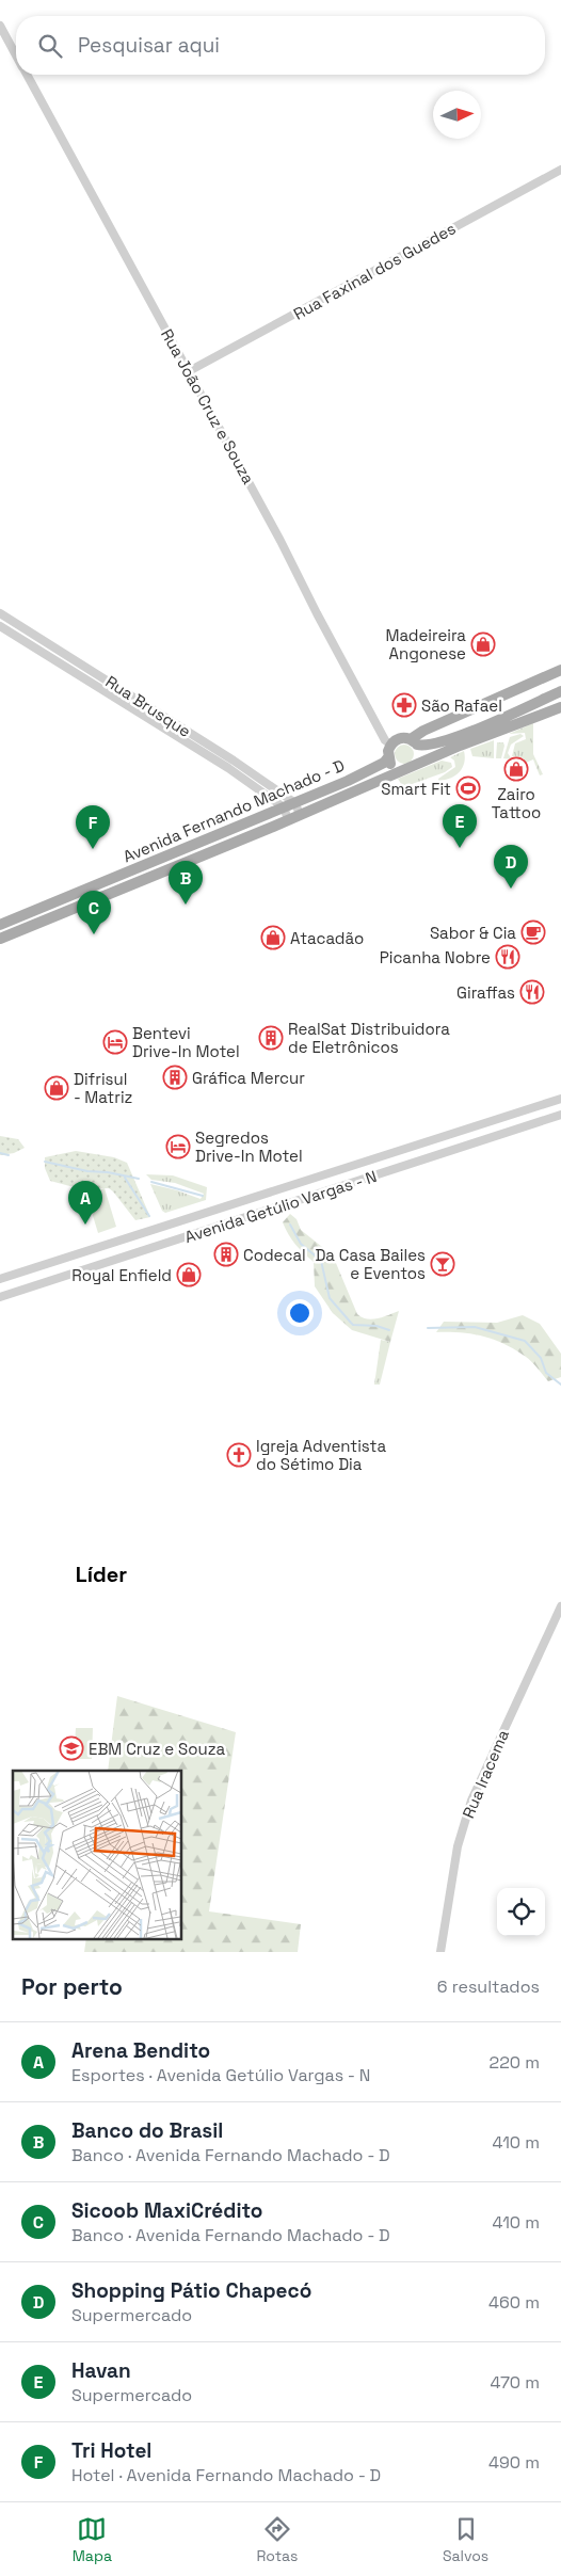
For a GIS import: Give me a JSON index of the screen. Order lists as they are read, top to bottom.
{
  "streets": {
    "main road": ["Avenida Fernando Machado - D"],
    "street": [
      "Rua Faxinal dos Guedes",
      "Rua João Cruz e Souza",
      "Rua Brusque",
      "Avenida Getúlio Vargas - N",
      "Rua Iracema"
    ]
  },
  "crossings": [
    ["Rua Faxinal dos Guedes", "Rua João Cruz e Souza"],
    ["Rua João Cruz e Souza", "Avenida Fernando Machado - D"],
    ["Rua Brusque", "Avenida Fernando Machado - D"]
  ],
  "districts": ["Líder"],
  "places": {
    "shop": [
      "Madeireira Angonese",
      "Zairo Tattoo",
      "Atacadão",
      "Difrisul - Matriz",
      "Royal Enfield"
    ],
    "pharmacy": ["São Rafael"],
    "sports": ["Smart Fit"],
    "cafe": ["Sabor & Cia"],
    "restaurant": ["Picanha Nobre", "Giraffas"],
    "building": ["RealSat Distribuidora de Eletrônicos", "Gráfica Mercur", "Codecal"],
    "hotel": ["Bentevi Drive-In Motel", "Segredos Drive-In Motel"],
    "bar": ["Da Casa Bailes e Eventos"],
    "church": ["Igreja Adventista do Sétimo Dia"],
    "school or university": ["EBM Cruz e Souza"]
  },
  "north": "right",
  "page": {
    "search": "Pesquisar aqui",
    "pins": [
      "E",
      "F",
      "D",
      "B",
      "C",
      "A"
    ],
    "heading": ["Por perto", "6 resultados"],
    "list": [
      {
        "mark": "A",
        "name": "Arena Bendito",
        "note": "Esportes · Avenida Getúlio Vargas - N",
        "value": "220 m"
      },
      {
        "mark": "B",
        "name": "Banco do Brasil",
        "note": "Banco · Avenida Fernando Machado - D",
        "value": "410 m"
      },
      {
        "mark": "C",
        "name": "Sicoob MaxiCrédito",
        "note": "Banco · Avenida Fernando Machado - D",
        "value": "410 m"
      },
      {
        "mark": "D",
        "name": "Shopping Pátio Chapecó",
        "note": "Supermercado",
        "value": "460 m"
      },
      {
        "mark": "E",
        "name": "Havan",
        "note": "Supermercado",
        "value": "470 m"
      },
      {
        "mark": "F",
        "name": "Tri Hotel",
        "note": "Hotel · Avenida Fernando Machado - D",
        "value": "490 m"
      }
    ],
    "nav": ["Mapa", "Rotas", "Salvos"]
  }
}
